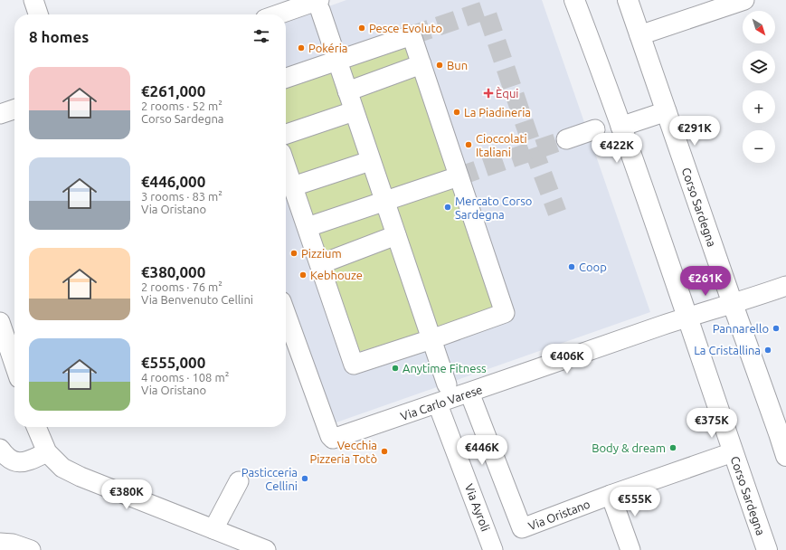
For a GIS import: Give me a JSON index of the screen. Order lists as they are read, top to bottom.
{
  "streets": {
    "main road": ["Corso Sardegna"],
    "street": ["Via Carlo Varese", "Via Ayroli", "Via Oristano"]
  },
  "crossings": [
    ["Corso Sardegna", "Via Carlo Varese"],
    ["Corso Sardegna", "Via Oristano"],
    ["Via Carlo Varese", "Via Ayroli"],
    ["Via Carlo Varese", "Via Oristano"]
  ],
  "places": {
    "other": [
      "Pesce Evoluto",
      "Pokéria",
      "Bun",
      "La Piadineria",
      "Cioccolati Italiani",
      "Mercato Corso Sardegna",
      "Pizzium",
      "Coop",
      "Kebhouze",
      "Pannarello",
      "La Cristallina",
      "Anytime Fitness",
      "Body & dream",
      "Vecchia Pizzeria Totò",
      "Pasticceria Cellini"
    ],
    "health": ["Èqui"]
  },
  "north": "bottom right",
  "page": {
    "map_buttons": ["+", "−"],
    "heading": "8 homes",
    "list": [
      {
        "name": "€261,000",
        "note": "2 rooms · 52 m² · Corso Sardegna"
      },
      {
        "name": "€446,000",
        "note": "3 rooms · 83 m² · Via Oristano"
      },
      {
        "name": "€380,000",
        "note": "2 rooms · 76 m² · Via Benvenuto Cellini"
      },
      {
        "name": "€555,000",
        "note": "4 rooms · 108 m² · Via Oristano"
      }
    ],
    "price": [
      "€291K",
      "€422K",
      "€261K",
      "€406K",
      "€375K",
      "€446K",
      "€380K",
      "€555K"
    ]
  }
}
